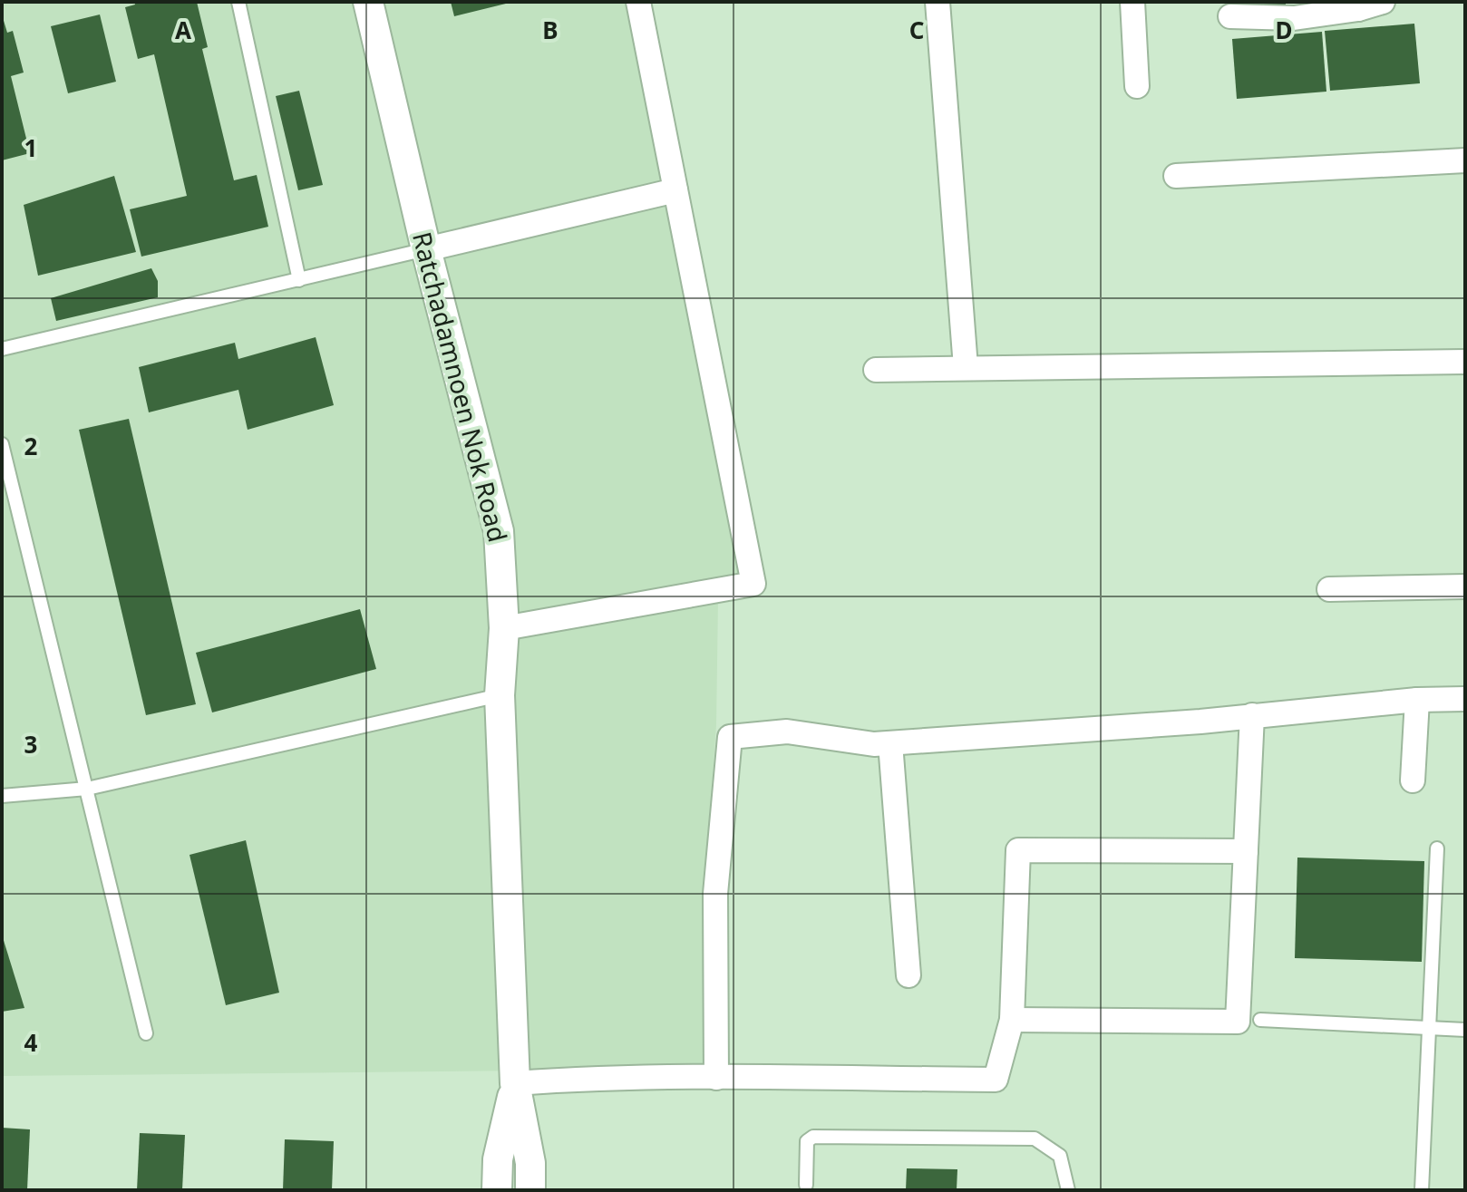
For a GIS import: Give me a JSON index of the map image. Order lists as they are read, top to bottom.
{
  "streets": {
    "street": ["Ratchadamnoen Nok Road"]
  },
  "grid": {
    "columns": [
      "A",
      "B",
      "C",
      "D"
    ],
    "rows": [
      "1",
      "2",
      "3",
      "4"
    ]
  }
}
